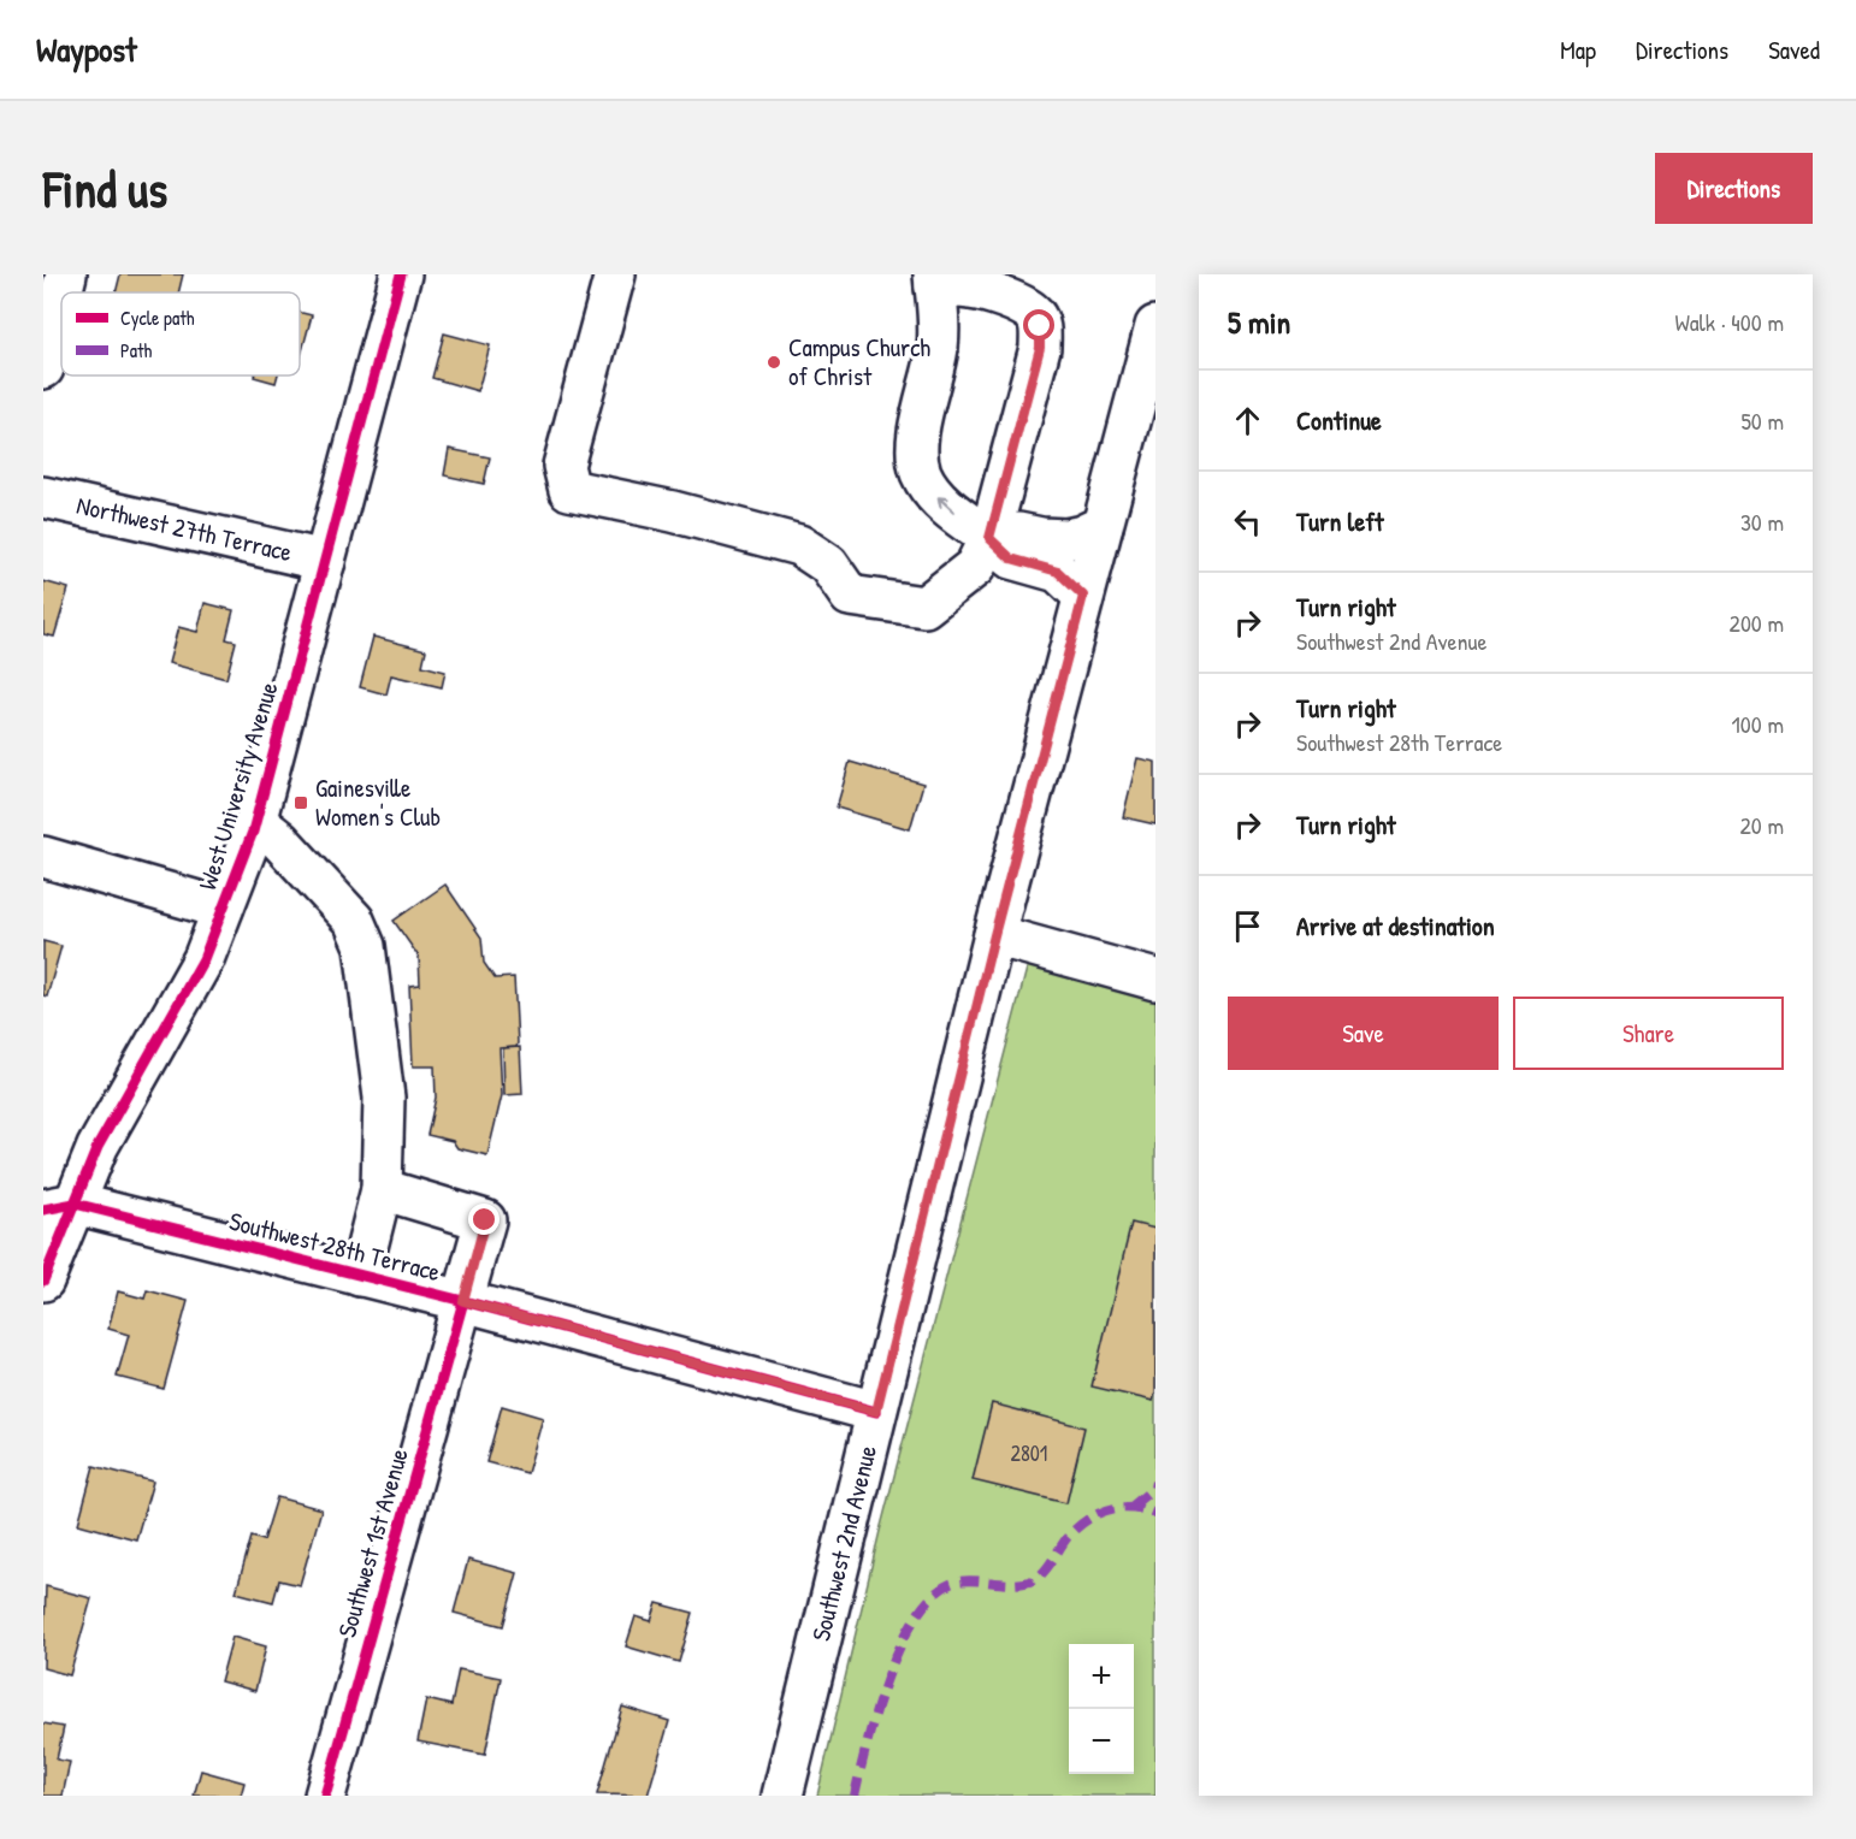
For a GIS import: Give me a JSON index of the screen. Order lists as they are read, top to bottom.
{
  "streets": {
    "main road": [
      "Northwest 27th Terrace",
      "West University Avenue",
      "Southwest 28th Terrace",
      "Southwest 1st Avenue",
      "Southwest 2nd Avenue"
    ]
  },
  "crossings": [
    ["Northwest 27th Terrace", "West University Avenue"],
    ["West University Avenue", "Southwest 28th Terrace"],
    ["Southwest 28th Terrace", "Southwest 1st Avenue"],
    ["Southwest 28th Terrace", "Southwest 2nd Avenue"]
  ],
  "places": {
    "other": ["Campus Church of Christ"],
    "transit": ["Gainesville Women's Club"]
  },
  "house_numbers": ["2801"],
  "legend": ["Cycle path", "Path"],
  "page": {
    "header": "Waypost",
    "nav": ["Map", "Directions", "Saved"],
    "buttons": [
      "Directions",
      ["Save", "Share"]
    ],
    "title": "Find us",
    "heading": ["5 min", "Walk · 400 m"],
    "list": [
      ["Continue", "50 m"],
      ["Turn left", "30 m"],
      ["Turn right", "Southwest 2nd Avenue", "200 m"],
      ["Turn right", "Southwest 28th Terrace", "100 m"],
      ["Turn right", "20 m"],
      "Arrive at destination"
    ],
    "map_buttons": ["+", "−"]
  }
}
